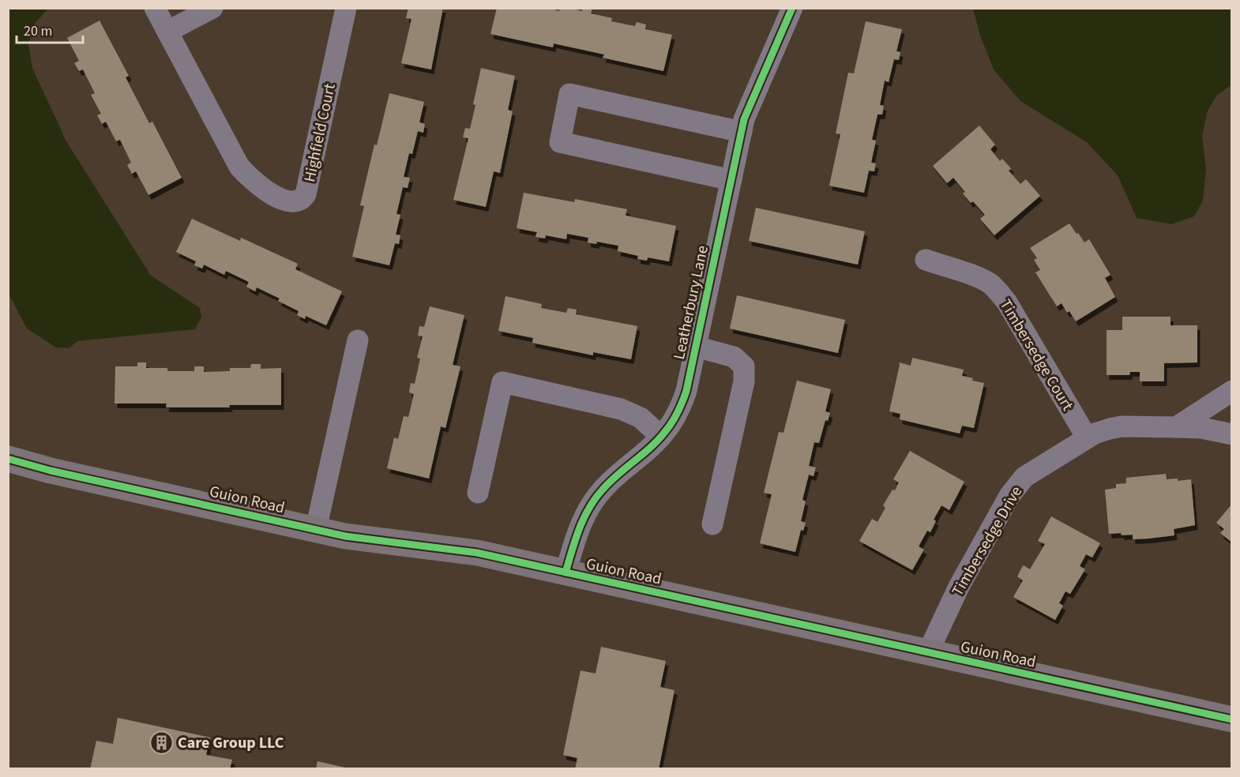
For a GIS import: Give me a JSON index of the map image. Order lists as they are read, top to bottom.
{
  "streets": {
    "street": [
      "Highfield Court",
      "Leatherbury Lane",
      "Timbersedge Court",
      "Guion Road",
      "Timbersedge Drive"
    ]
  },
  "crossings": [
    ["Leatherbury Lane", "Guion Road"],
    ["Timbersedge Court", "Timbersedge Drive"],
    ["Guion Road", "Timbersedge Drive"]
  ],
  "places": {
    "building": ["Care Group LLC"]
  },
  "scale_bar": "20 m"
}
